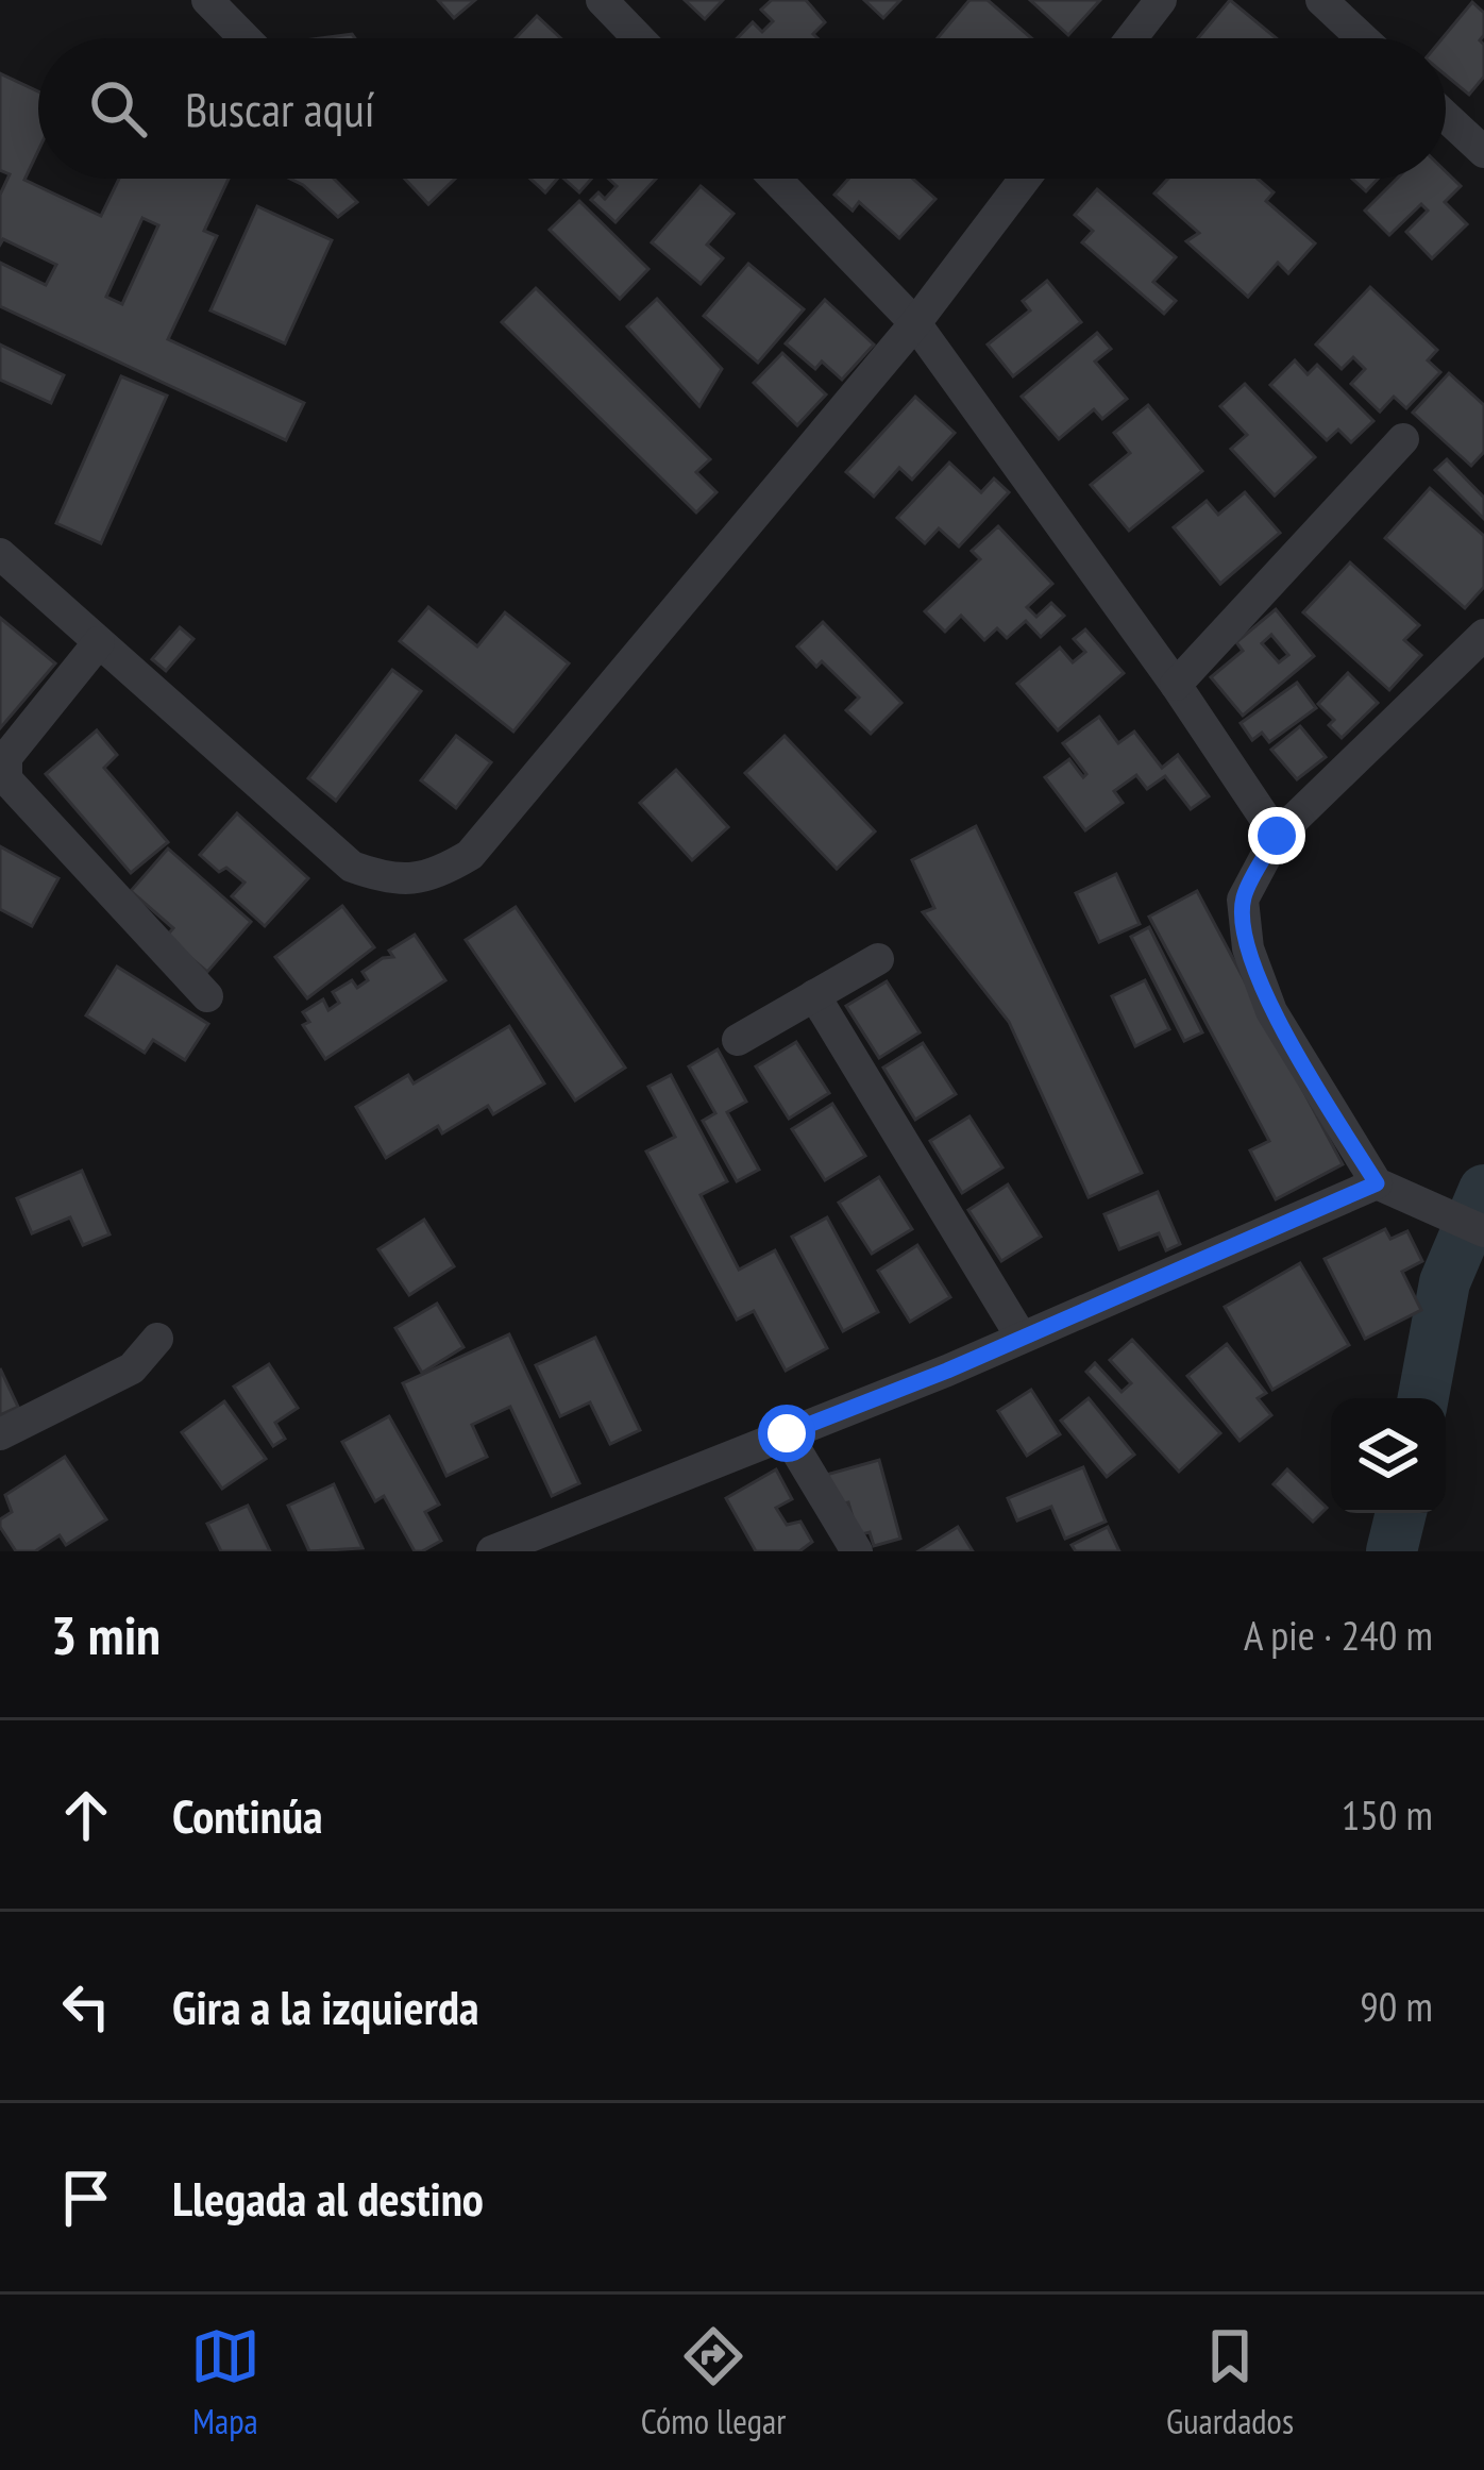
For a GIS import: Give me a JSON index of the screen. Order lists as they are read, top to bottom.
{
  "page": {
    "search": "Buscar aquí",
    "heading": ["3 min", "A pie · 240 m"],
    "list": [
      ["Continúa", "150 m"],
      ["Gira a la izquierda", "90 m"],
      "Llegada al destino"
    ],
    "nav": ["Mapa", "Cómo llegar", "Guardados"]
  }
}
